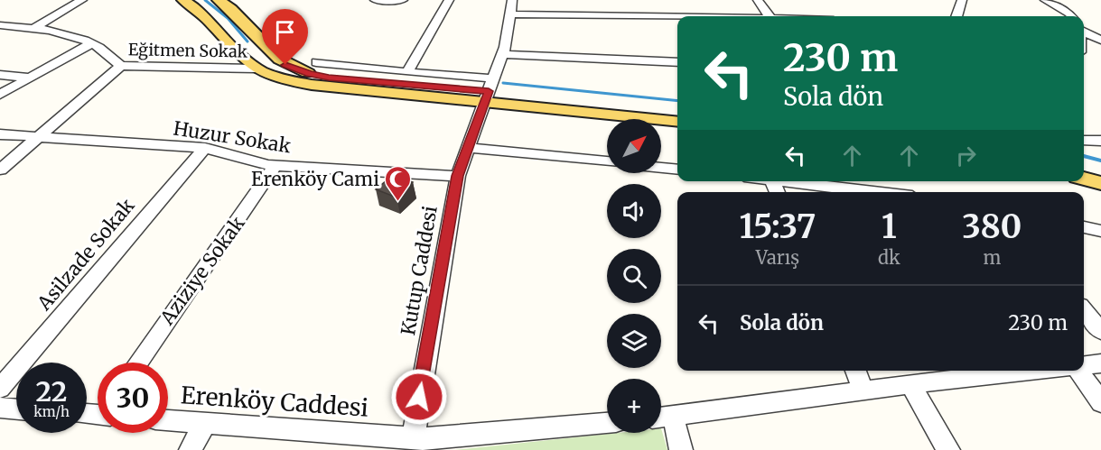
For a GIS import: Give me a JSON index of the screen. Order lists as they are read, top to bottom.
{
  "streets": {
    "street": [
      "Eğitmen Sokak",
      "Huzur Sokak",
      "Asilzade Sokak",
      "Aziziye Sokak",
      "Kutup Caddesi",
      "Erenköy Caddesi"
    ]
  },
  "crossings": [
    ["Huzur Sokak", "Asilzade Sokak"],
    ["Huzur Sokak", "Aziziye Sokak"],
    ["Huzur Sokak", "Kutup Caddesi"],
    ["Kutup Caddesi", "Erenköy Caddesi"]
  ],
  "places": {
    "mosque": ["Erenköy Cami"]
  },
  "north": "top right",
  "page": {
    "turn": ["230 m", "Sola dön"],
    "map_buttons": "+",
    "eta": [
      "15:37",
      "Varış",
      "1",
      "dk",
      "380",
      "m"
    ],
    "list": [
      {
        "name": "Sola dön",
        "value": "230 m"
      }
    ],
    "speed": "22 km/h",
    "limit": "30"
  }
}
